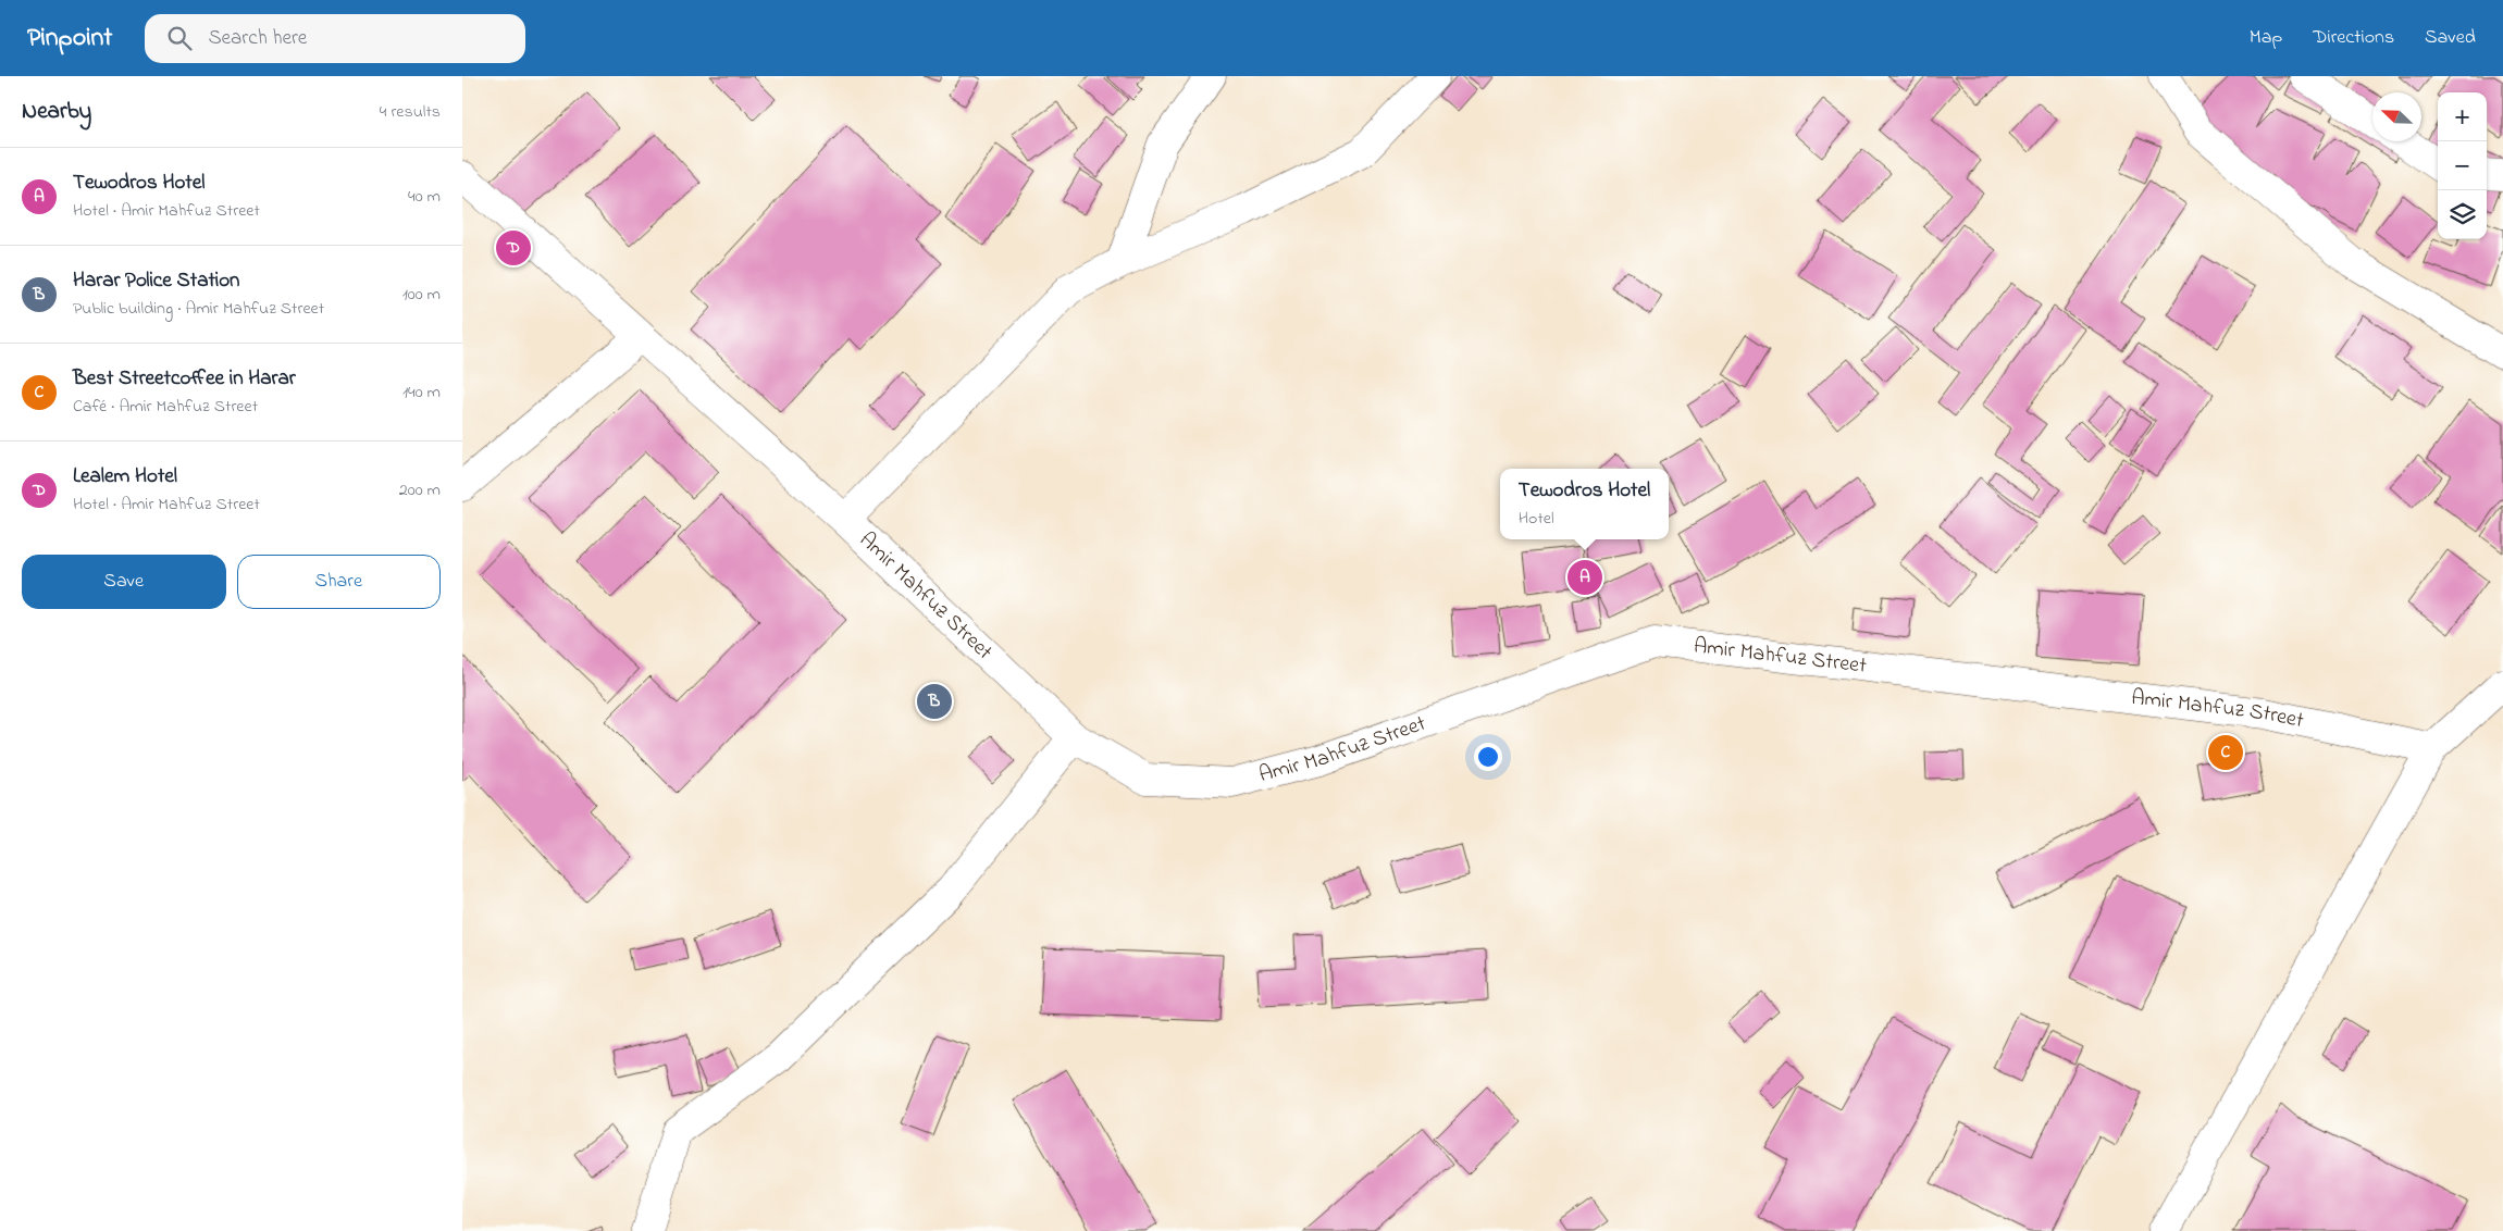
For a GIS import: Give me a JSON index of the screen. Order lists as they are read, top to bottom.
{
  "streets": {
    "main road": ["Amir Mahfuz Street"]
  },
  "north": "top left",
  "page": {
    "header": "Pinpoint",
    "search": "Search here",
    "nav": ["Map", "Directions", "Saved"],
    "heading": ["Nearby", "4 results"],
    "map_buttons": ["+", "−"],
    "list": [
      {
        "mark": "A",
        "name": "Tewodros Hotel",
        "note": "Hotel · Amir Mahfuz Street",
        "value": "40 m"
      },
      {
        "mark": "B",
        "name": "Harar Police Station",
        "note": "Public building · Amir Mahfuz Street",
        "value": "100 m"
      },
      {
        "mark": "C",
        "name": "Best Streetcoffee in Harar",
        "note": "Café · Amir Mahfuz Street",
        "value": "140 m"
      },
      {
        "mark": "D",
        "name": "Lealem Hotel",
        "note": "Hotel · Amir Mahfuz Street",
        "value": "200 m"
      }
    ],
    "pins": [
      "D",
      "A",
      "B",
      "C"
    ],
    "popup": ["Tewodros Hotel", "Hotel"],
    "buttons": ["Save", "Share"]
  }
}
